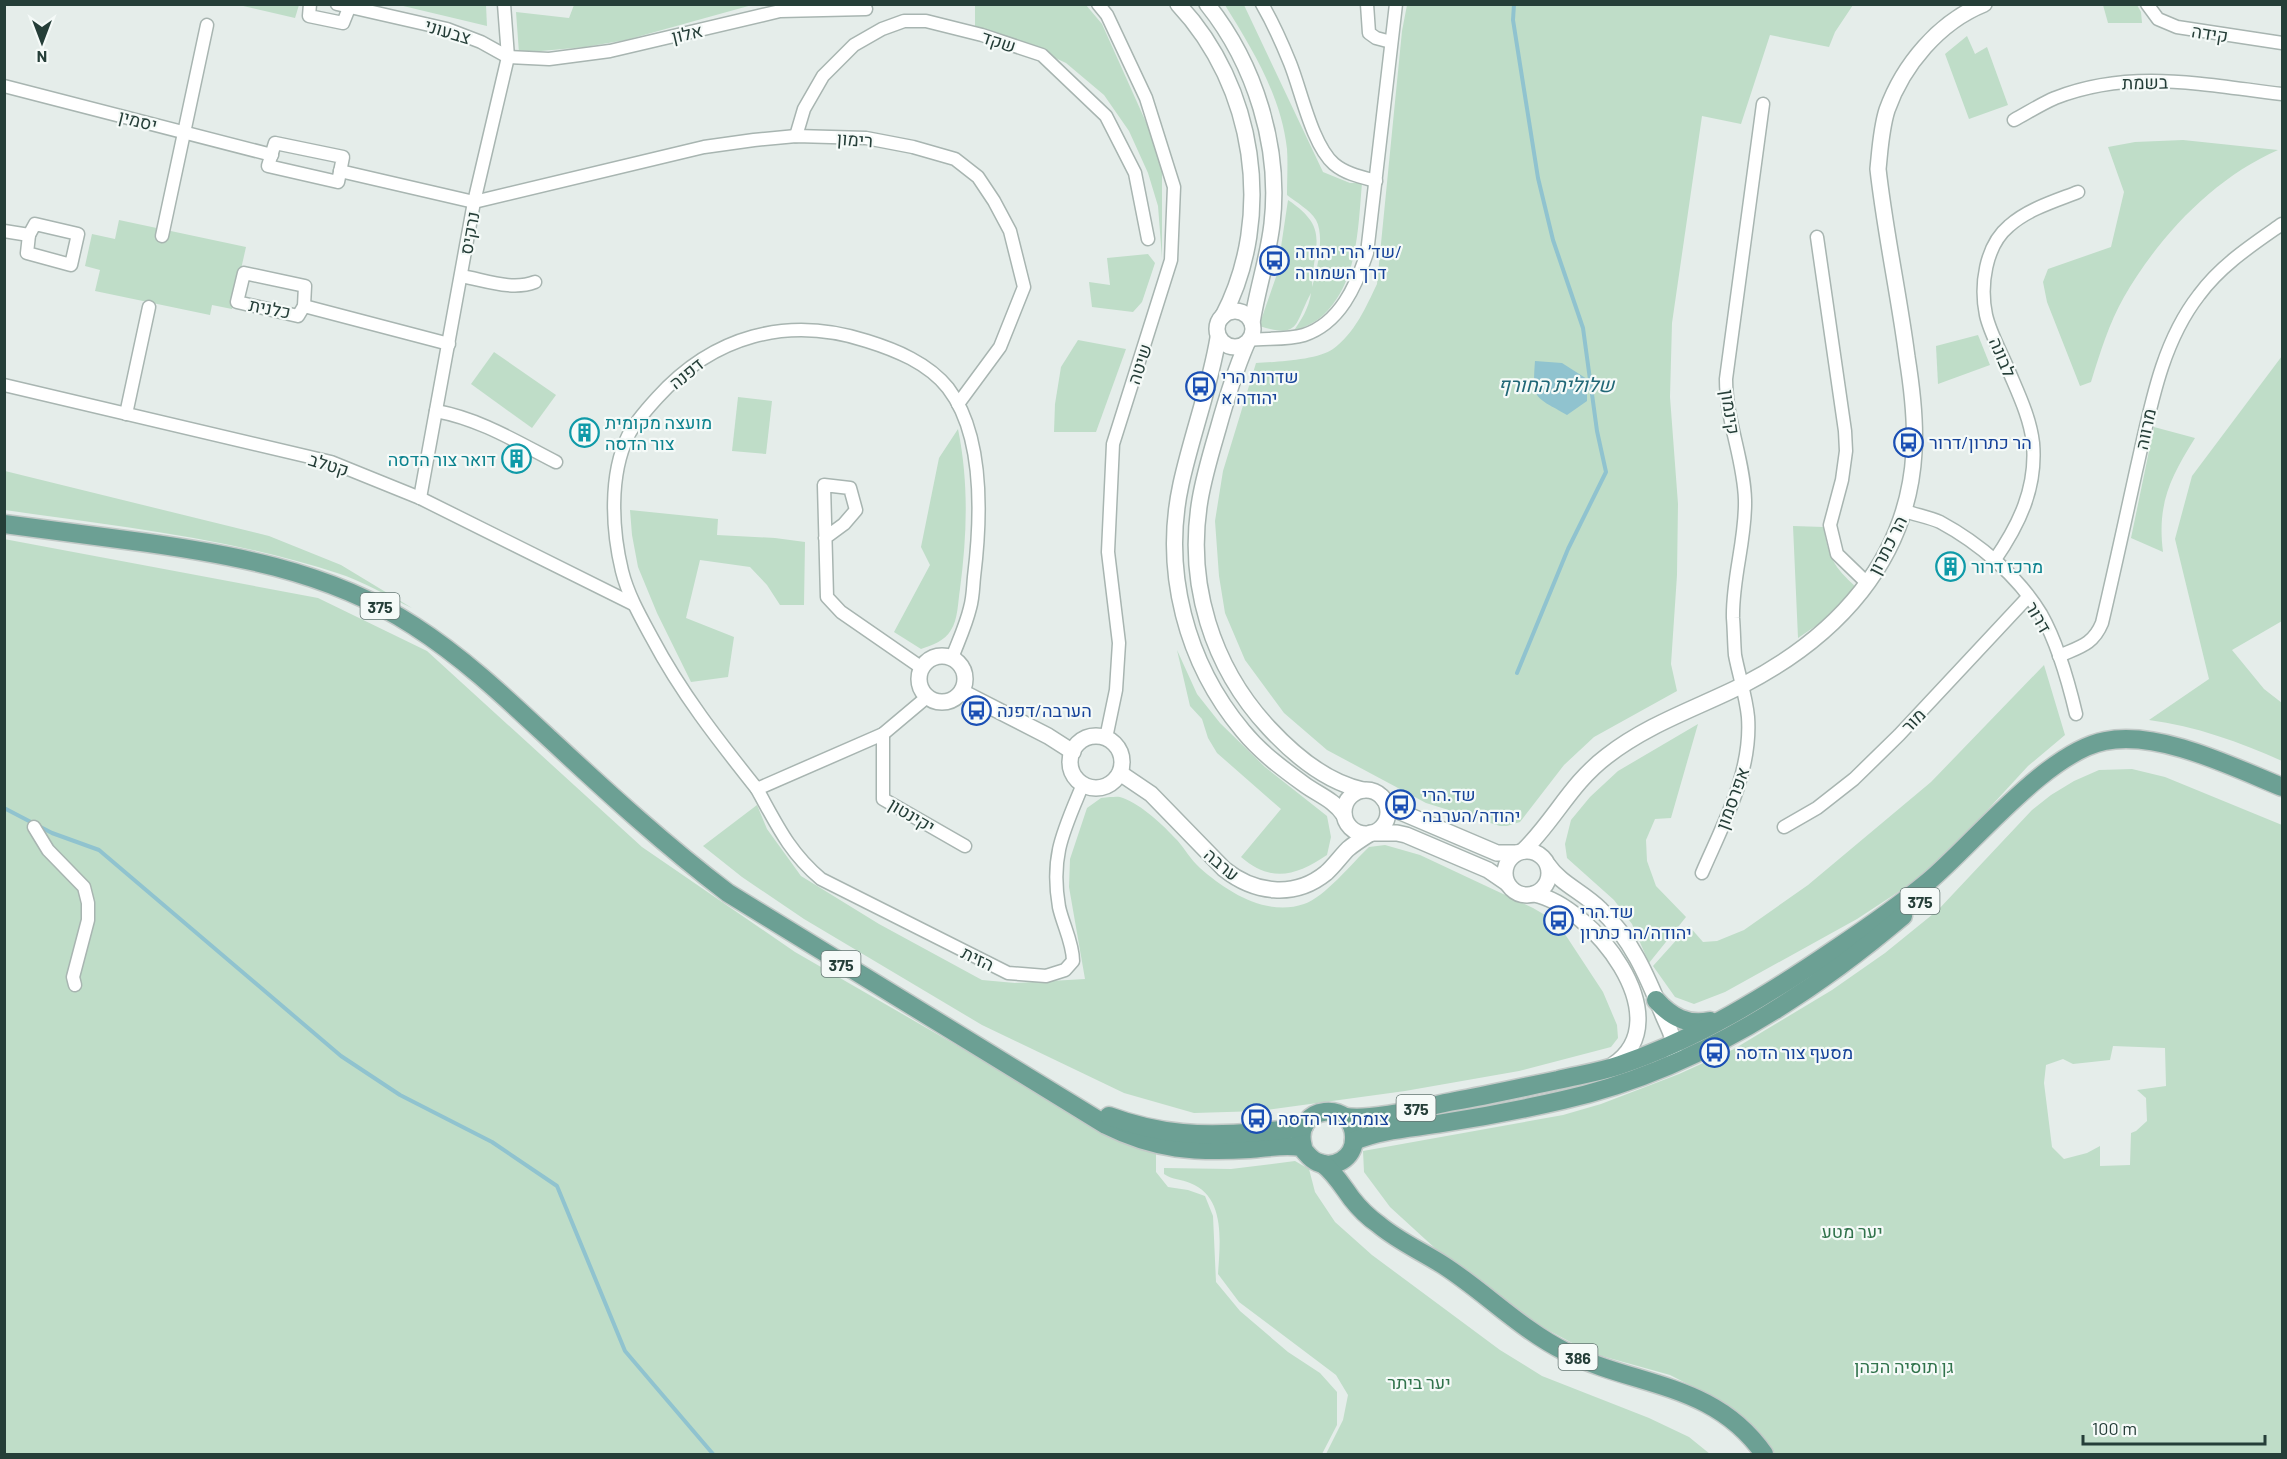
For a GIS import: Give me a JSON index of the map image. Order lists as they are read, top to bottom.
{
  "streets": {
    "main road": ["375", "386"],
    "street": [
      "צבעוני",
      "אלון",
      "קידה",
      "שקד",
      "בשמת",
      "יסמין",
      "רימון",
      "נרקיס",
      "כלנית",
      "לבונה",
      "שיטה",
      "דפנה",
      "קינמון",
      "מרווה",
      "קטלב",
      "הר כתרון",
      "דרור",
      "מור",
      "אפרסמון",
      "יקינטון",
      "ערבה",
      "הזית"
    ]
  },
  "crossings": [
    ["צבעוני", "אלון"],
    ["צבעוני", "נרקיס"],
    ["אלון", "נרקיס"],
    ["שקד", "רימון"],
    ["רימון", "נרקיס"],
    ["רימון", "דפנה"],
    ["נרקיס", "כלנית"],
    ["נרקיס", "קטלב"],
    ["לבונה", "דרור"],
    ["שיטה", "ערבה"],
    ["שיטה", "הזית"],
    ["דפנה", "קטלב"],
    ["דפנה", "הזית"],
    ["קינמון", "הר כתרון"],
    ["קינמון", "אפרסמון"],
    ["מרווה", "דרור"],
    ["הר כתרון", "דרור"],
    ["הר כתרון", "אפרסמון"],
    ["375", "386"],
    ["דרור", "מור"],
    ["ערבה", "הזית"]
  ],
  "water": ["שלולית החורף"],
  "parks": ["יער מטע", "גן תוסיה הכהן", "יער ביתר"],
  "places": {
    "bus stop": [
      "שד׳ הרי יהודה/ דרך השמורה",
      "שדרות הרי יהודה א",
      "הר כתרון/דרור",
      "הערבה/דפנה",
      "שד.הרי יהודה/הערבה",
      "שד.הרי יהודה/הר כתרון",
      "מסעף צור הדסה",
      "צומת צור הדסה"
    ],
    "building": ["מועצה מקומית צור הדסה", "דואר צור הדסה", "מרכז דרור"]
  },
  "scale_bar": "100 m",
  "north": "bottom"
}
